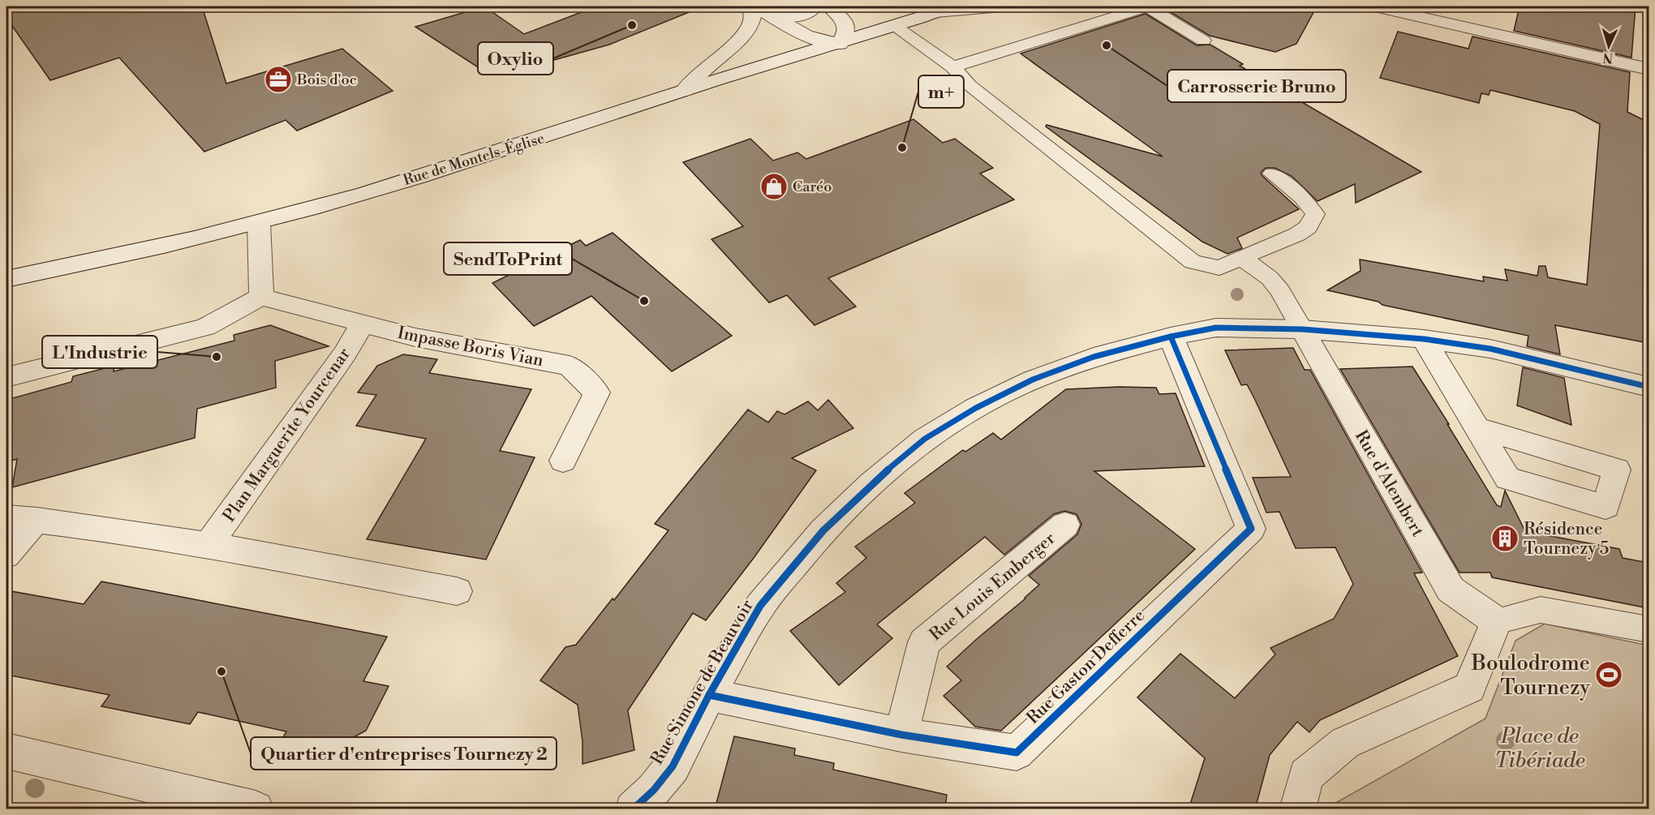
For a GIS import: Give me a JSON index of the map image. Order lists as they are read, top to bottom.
{
  "streets": {
    "street": [
      "Rue de Montels-Église",
      "Impasse Boris Vian",
      "Plan Marguerite Yourcenar",
      "Rue d'Alembert",
      "Rue Louis Emberger",
      "Rue Gaston Defferre",
      "Rue Simone de Beauvoir"
    ]
  },
  "crossings": [
    ["Impasse Boris Vian", "Plan Marguerite Yourcenar"],
    ["Rue d'Alembert", "Rue Simone de Beauvoir"],
    ["Rue Louis Emberger", "Rue Gaston Defferre"],
    ["Rue Gaston Defferre", "Rue Simone de Beauvoir"]
  ],
  "parks": ["Place de Tibériade"],
  "places": {
    "other": [
      "Oxylio",
      "Carrosserie Bruno",
      "m+",
      "SendToPrint",
      "L'Industrie",
      "Quartier d'entreprises Tournezy 2"
    ],
    "office": ["Bois d'oc"],
    "shop": ["Caréo"],
    "building": ["Résidence Tournezy 5"],
    "sports": ["Boulodrome Tournezy"]
  },
  "north": "bottom"
}
